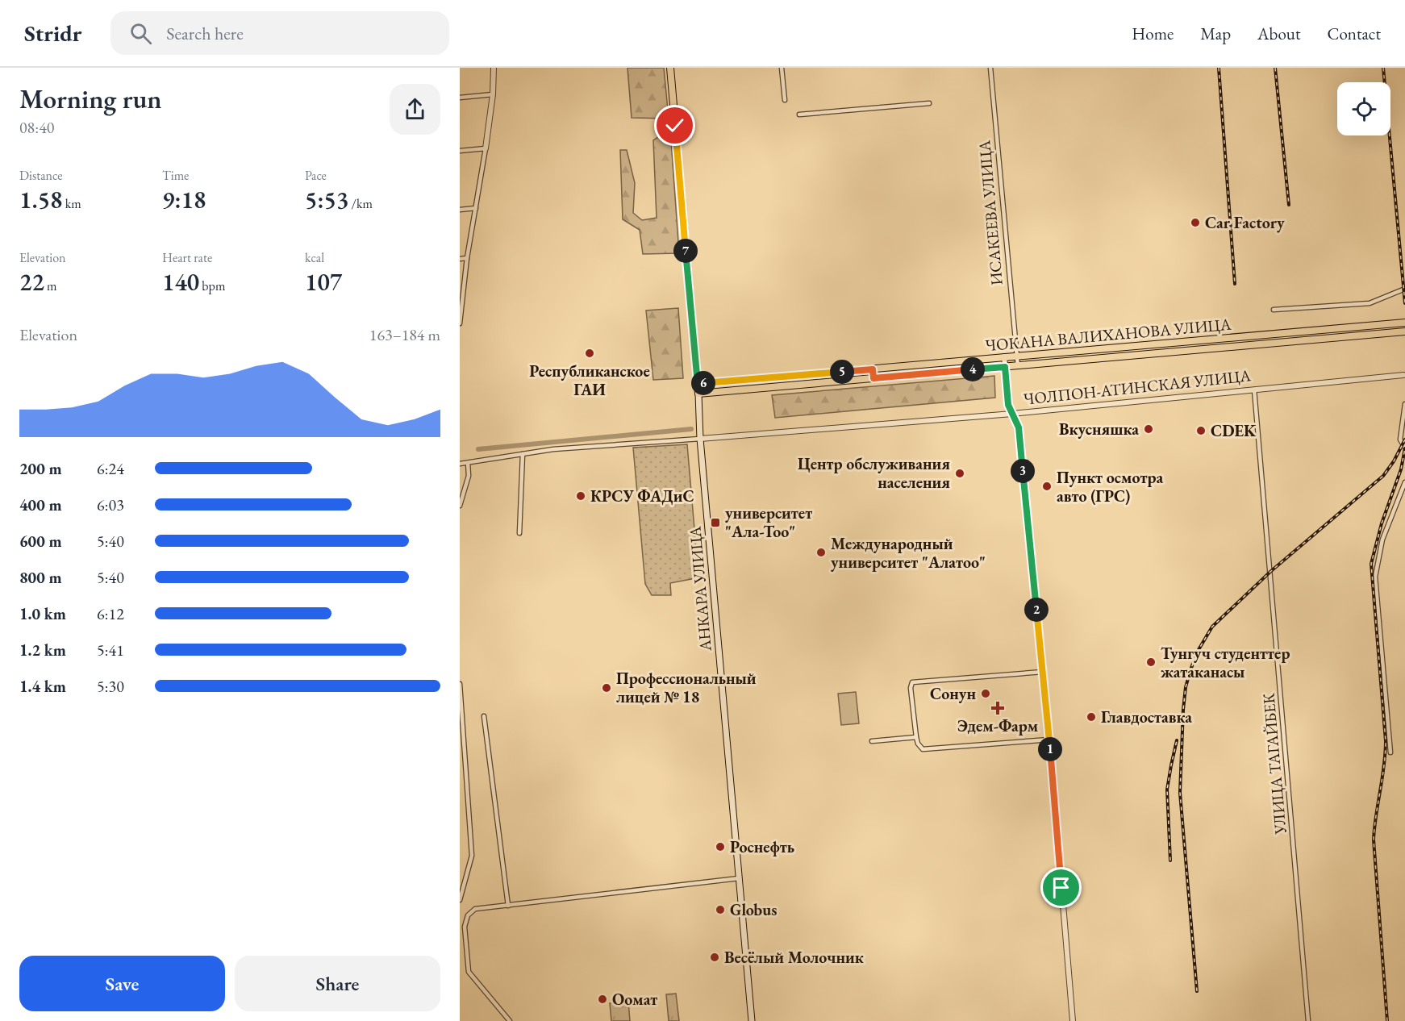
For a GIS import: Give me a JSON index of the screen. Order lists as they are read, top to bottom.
{
  "streets": {
    "main road": ["ЧОКАНА ВАЛИХАНОВА УЛИЦА", "АНКАРА УЛИЦА"],
    "street": ["ИСАКЕЕВА УЛИЦА", "ЧОЛПОН-АТИНСКАЯ УЛИЦА", "УЛИЦА ТАГАЙБЕК"]
  },
  "crossings": [
    ["ИСАКЕЕВА УЛИЦА", "ЧОКАНА ВАЛИХАНОВА УЛИЦА"],
    ["ЧОКАНА ВАЛИХАНОВА УЛИЦА", "АНКАРА УЛИЦА"],
    ["ЧОЛПОН-АТИНСКАЯ УЛИЦА", "АНКАРА УЛИЦА"],
    ["ЧОЛПОН-АТИНСКАЯ УЛИЦА", "УЛИЦА ТАГАЙБЕК"]
  ],
  "places": {
    "other": [
      "Car Factory",
      "Республиканское ГАИ",
      "Вкусняшка",
      "CDEK",
      "Центр обслуживания населения",
      "Пункт осмотра авто (ГРС)",
      "КРСУ ФАДиС",
      "Международный университет \"Алатоо\"",
      "Тунгуч студенттер жатаканасы",
      "Профессиональный лицей № 18",
      "Сонун",
      "Главдоставка",
      "Роснефть",
      "Globus",
      "Весёлый Молочник",
      "Оомат"
    ],
    "transit": ["университет \"Ала-Тоо\""],
    "health": ["Эдем-Фарм"]
  },
  "page": {
    "header": "Stridr",
    "search": "Search here",
    "nav": [
      "Home",
      "Map",
      "About",
      "Contact"
    ],
    "heading": ["Morning run", "08:40"],
    "stats": [
      ["Distance", "1.58 km"],
      ["Time", "9:18"],
      ["Pace", "5:53 /km"],
      ["Elevation", "22 m"],
      ["Heart rate", "140 bpm"],
      ["kcal", "107"]
    ],
    "pins": [
      "7",
      "4",
      "5",
      "6",
      "3",
      "2",
      "1"
    ],
    "chart": ["Elevation", "163–184 m"],
    "list": [
      {
        "name": "200 m",
        "note": "6:24"
      },
      {
        "name": "400 m",
        "note": "6:03"
      },
      {
        "name": "600 m",
        "note": "5:40"
      },
      {
        "name": "800 m",
        "note": "5:40"
      },
      {
        "name": "1.0 km",
        "note": "6:12"
      },
      {
        "name": "1.2 km",
        "note": "5:41"
      },
      {
        "name": "1.4 km",
        "note": "5:30"
      }
    ],
    "buttons": ["Save", "Share"]
  }
}
